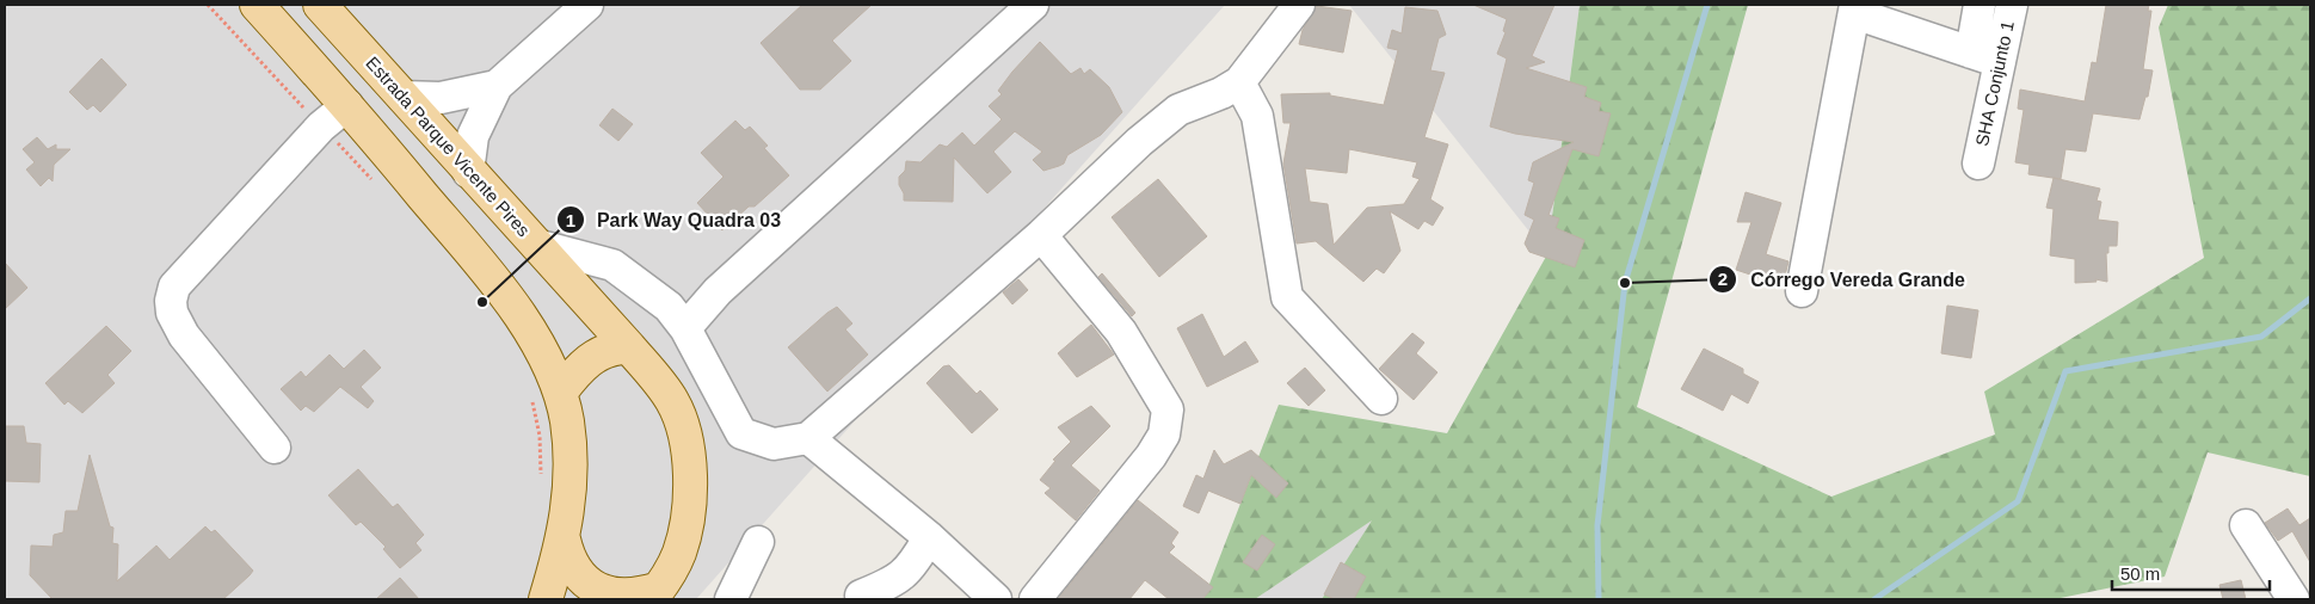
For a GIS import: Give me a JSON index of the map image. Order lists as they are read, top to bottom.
{
  "streets": {
    "main road": ["Estrada Parque Vicente Pires"],
    "street": ["SHA Conjunto 1"]
  },
  "places": ["Córrego Vereda Grande", "Park Way Quadra 03"],
  "scale_bar": "50 m"
}
